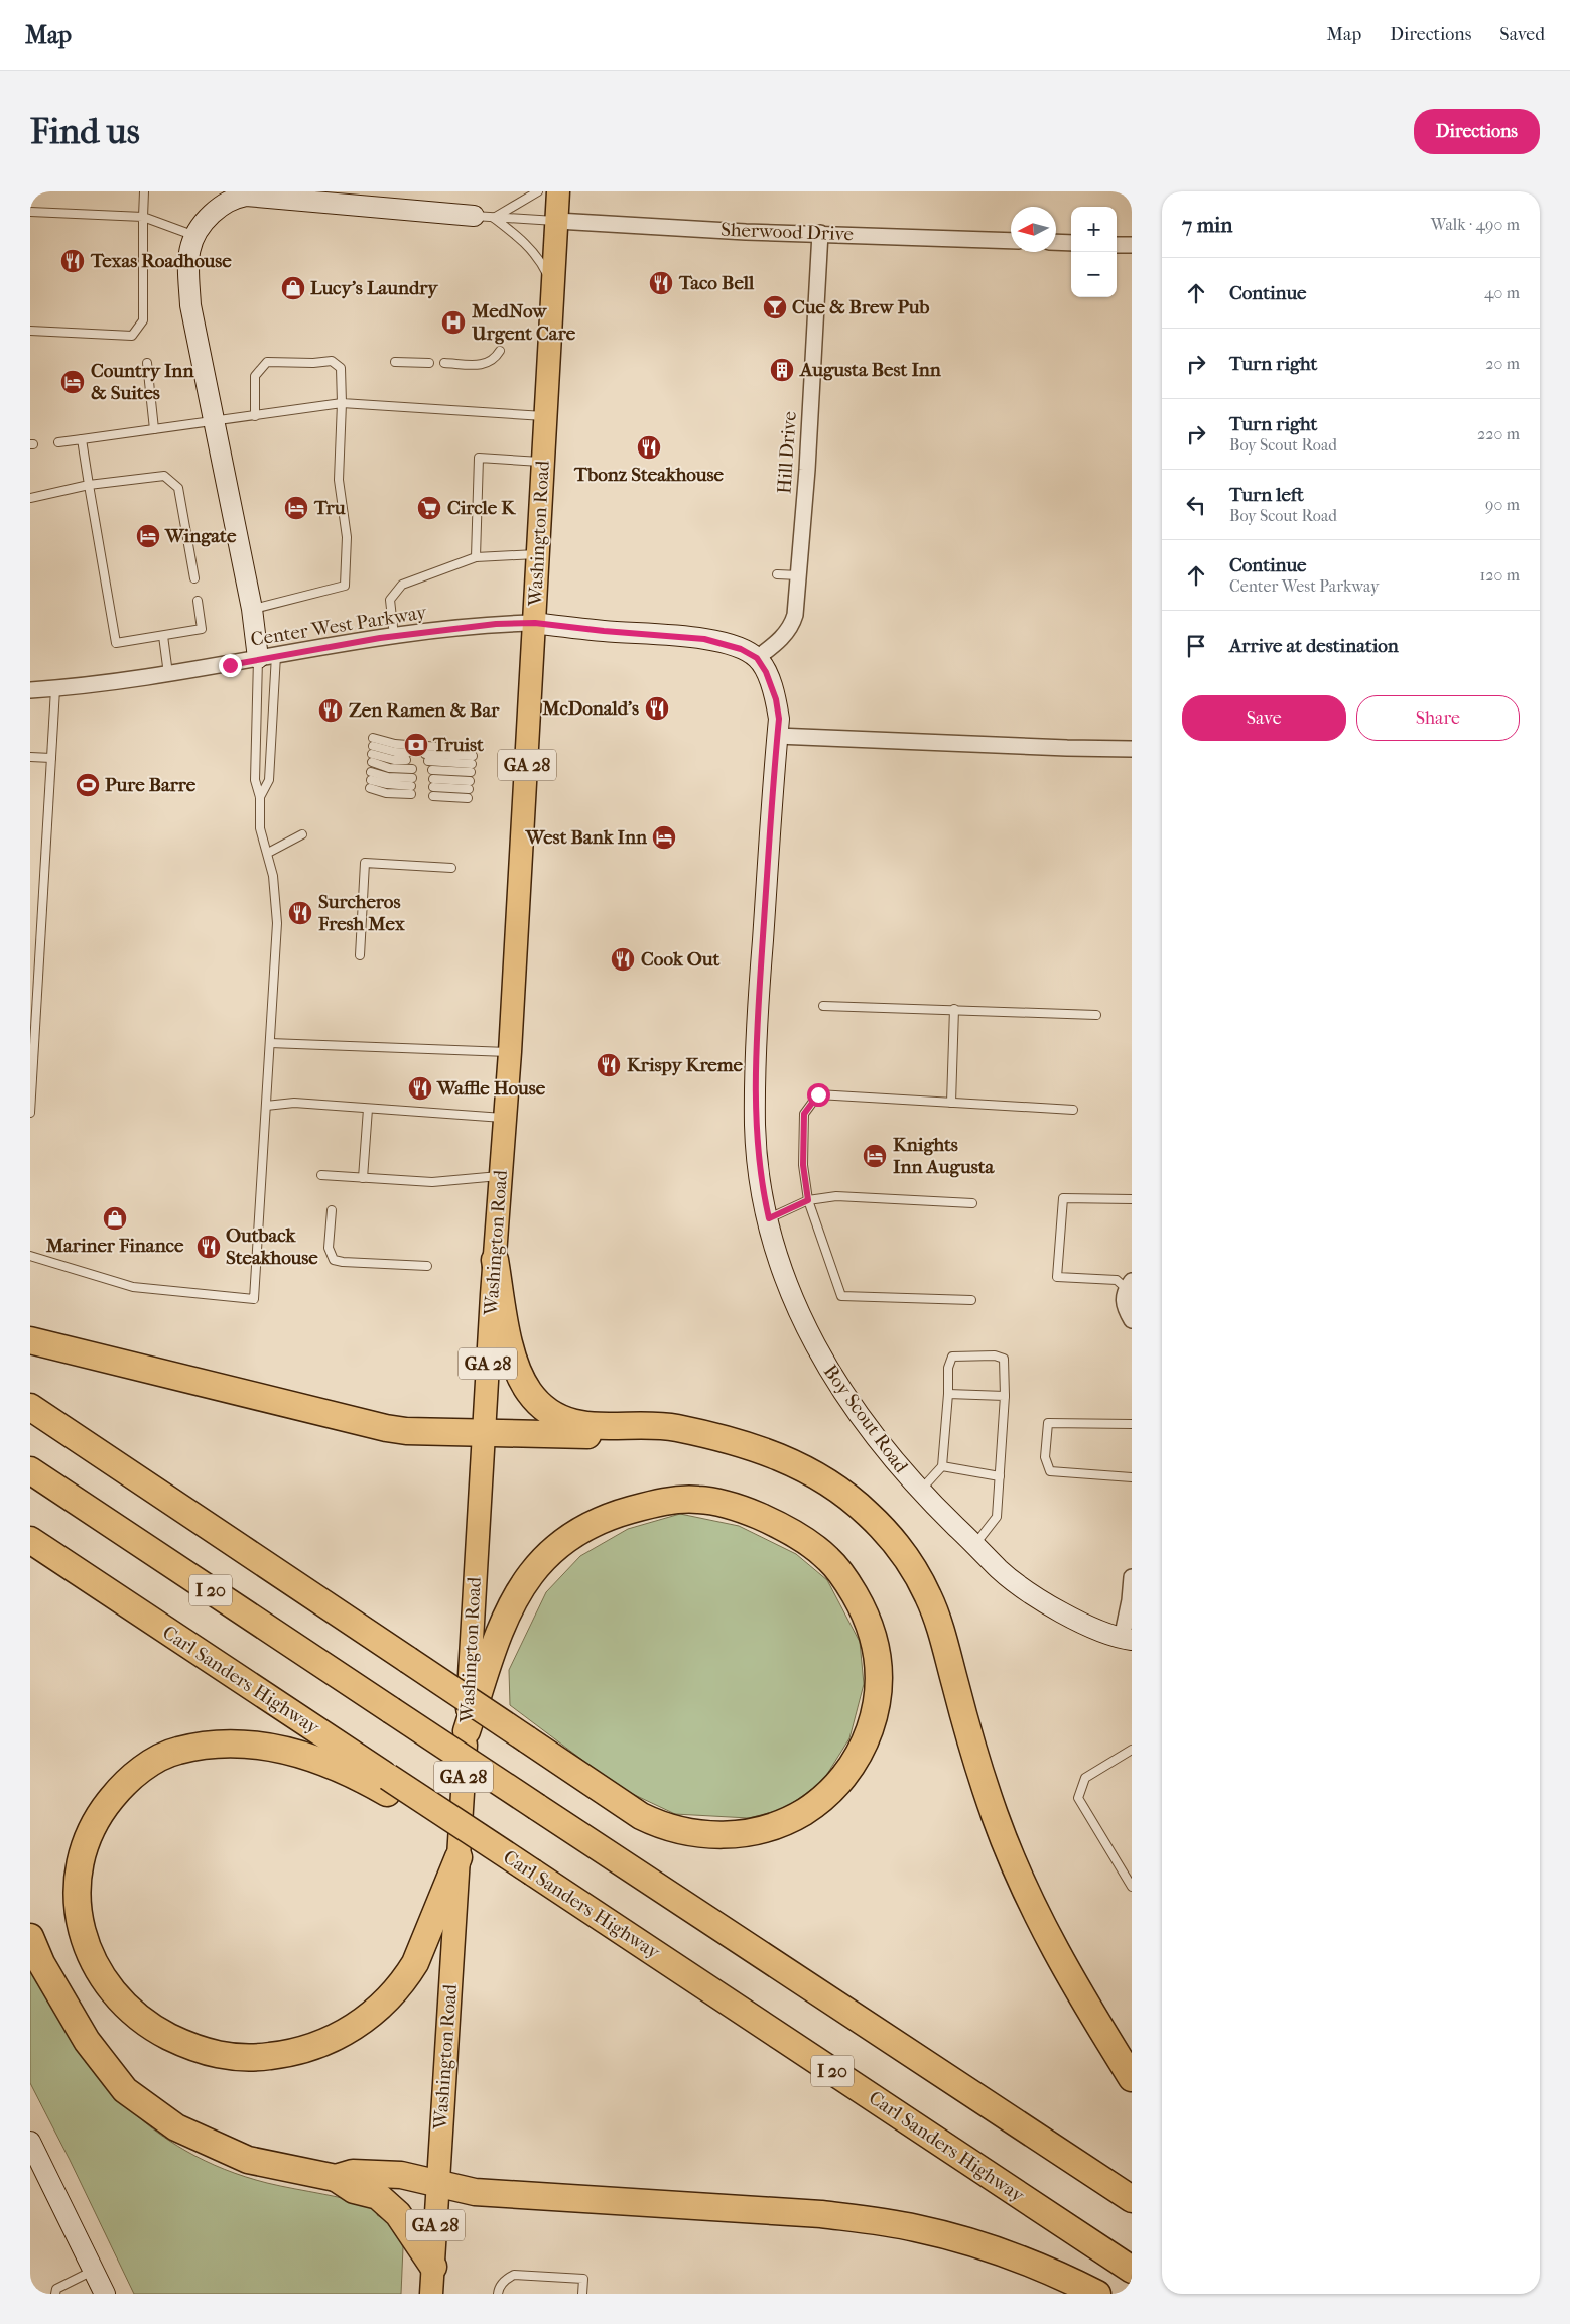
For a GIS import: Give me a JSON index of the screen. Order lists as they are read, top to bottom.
{
  "streets": {
    "highway": ["I 20", "Carl Sanders Highway"],
    "main road": ["Washington Road", "GA 28"],
    "street": [
      "Sherwood Drive",
      "Hill Drive",
      "Center West Parkway",
      "Boy Scout Road"
    ]
  },
  "crossings": [
    ["Sherwood Drive", "Hill Drive"],
    ["Sherwood Drive", "Washington Road"],
    ["Hill Drive", "Boy Scout Road"],
    ["Washington Road", "Center West Parkway"]
  ],
  "places": {
    "restaurant": [
      "Texas Roadhouse",
      "Taco Bell",
      "Tbonz Steakhouse",
      "McDonald's",
      "Zen Ramen & Bar",
      "Surcheros Fresh Mex",
      "Cook Out",
      "Krispy Kreme",
      "Waffle House",
      "Outback Steakhouse"
    ],
    "shop": ["Lucy's Laundry", "Mariner Finance"],
    "bar": ["Cue & Brew Pub"],
    "hospital": ["MedNow Urgent Care"],
    "building": ["Augusta Best Inn"],
    "hotel": [
      "Country Inn & Suites",
      "Tru",
      "Wingate",
      "West Bank Inn",
      "Knights Inn Augusta"
    ],
    "supermarket": ["Circle K"],
    "bank": ["Truist"],
    "sports": ["Pure Barre"]
  },
  "north": "left",
  "page": {
    "header": "Map",
    "nav": ["Map", "Directions", "Saved"],
    "buttons": [
      "Directions",
      ["Save", "Share"]
    ],
    "title": "Find us",
    "heading": ["7 min", "Walk · 490 m"],
    "map_buttons": ["+", "−"],
    "list": [
      ["Continue", "40 m"],
      ["Turn right", "20 m"],
      ["Turn right", "Boy Scout Road", "220 m"],
      ["Turn left", "Boy Scout Road", "90 m"],
      ["Continue", "Center West Parkway", "120 m"],
      "Arrive at destination"
    ]
  }
}
